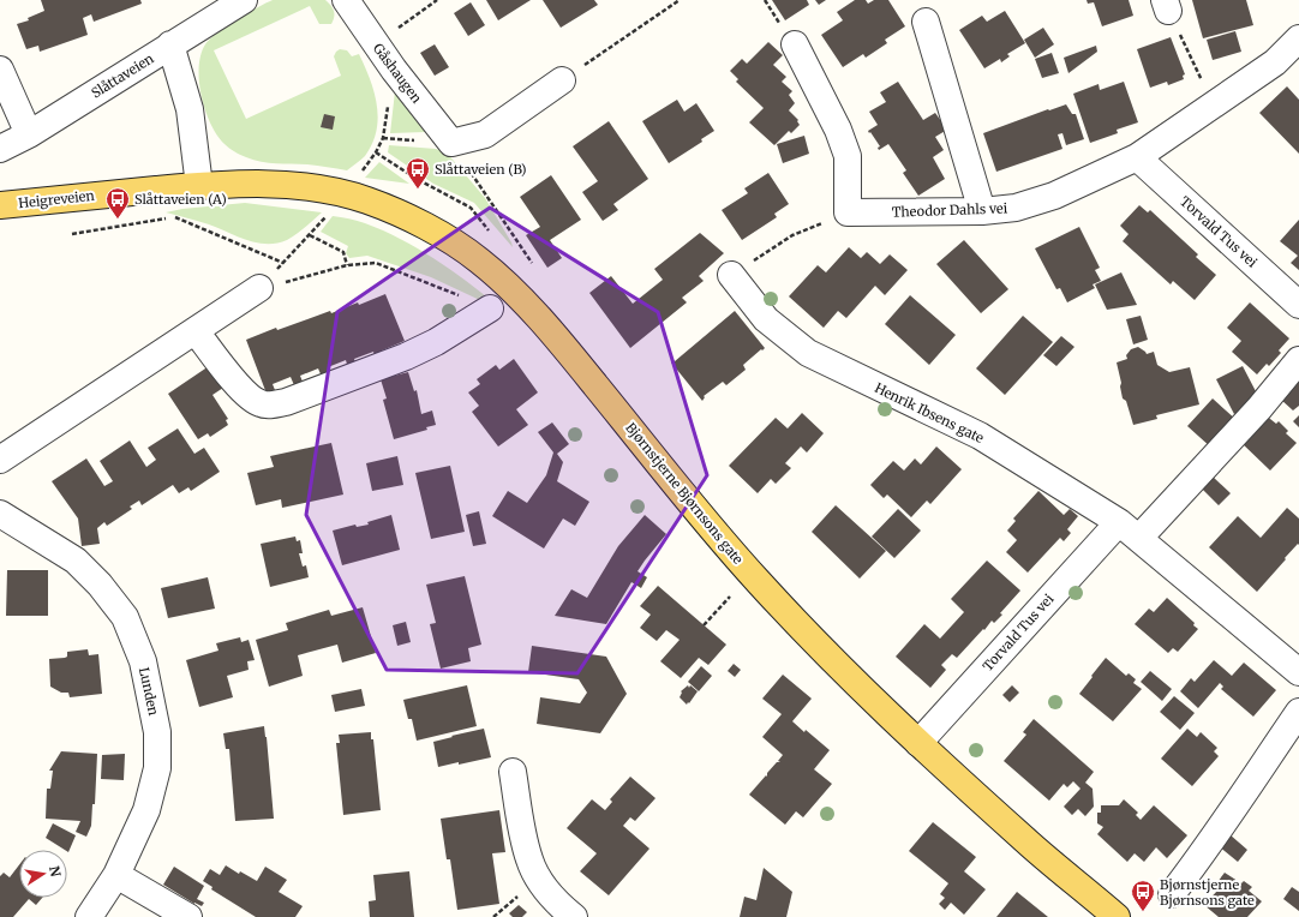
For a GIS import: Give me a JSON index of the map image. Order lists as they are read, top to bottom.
{
  "streets": {
    "main road": ["Heigreveien", "Bjørnstjerne Bjørnsons gate"],
    "street": [
      "Gåshaugen",
      "Slåttaveien",
      "Theodor Dahls vei",
      "Torvald Tus vei",
      "Henrik Ibsens gate",
      "Lunden"
    ]
  },
  "crossings": [
    ["Heigreveien", "Bjørnstjerne Bjørnsons gate"],
    ["Theodor Dahls vei", "Torvald Tus vei"],
    ["Torvald Tus vei", "Henrik Ibsens gate"],
    ["Torvald Tus vei", "Bjørnstjerne Bjørnsons gate"]
  ],
  "places": {
    "bus stop": ["Slåttaveien (B)", "Slåttaveien (A)", "Bjørnstjerne Bjørnsons gate"]
  },
  "north": "right"
}
